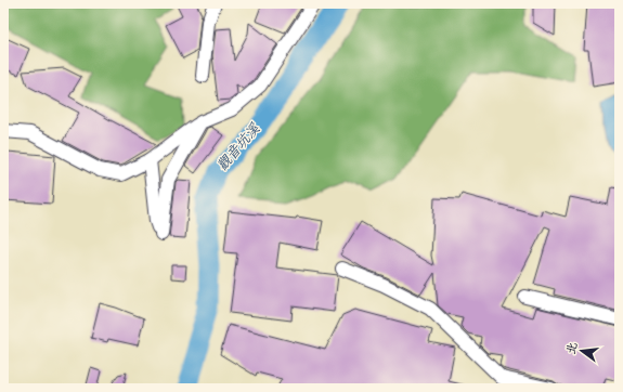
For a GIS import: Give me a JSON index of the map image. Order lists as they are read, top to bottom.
{
  "water": ["觀音坑溪"],
  "north": "left"
}
